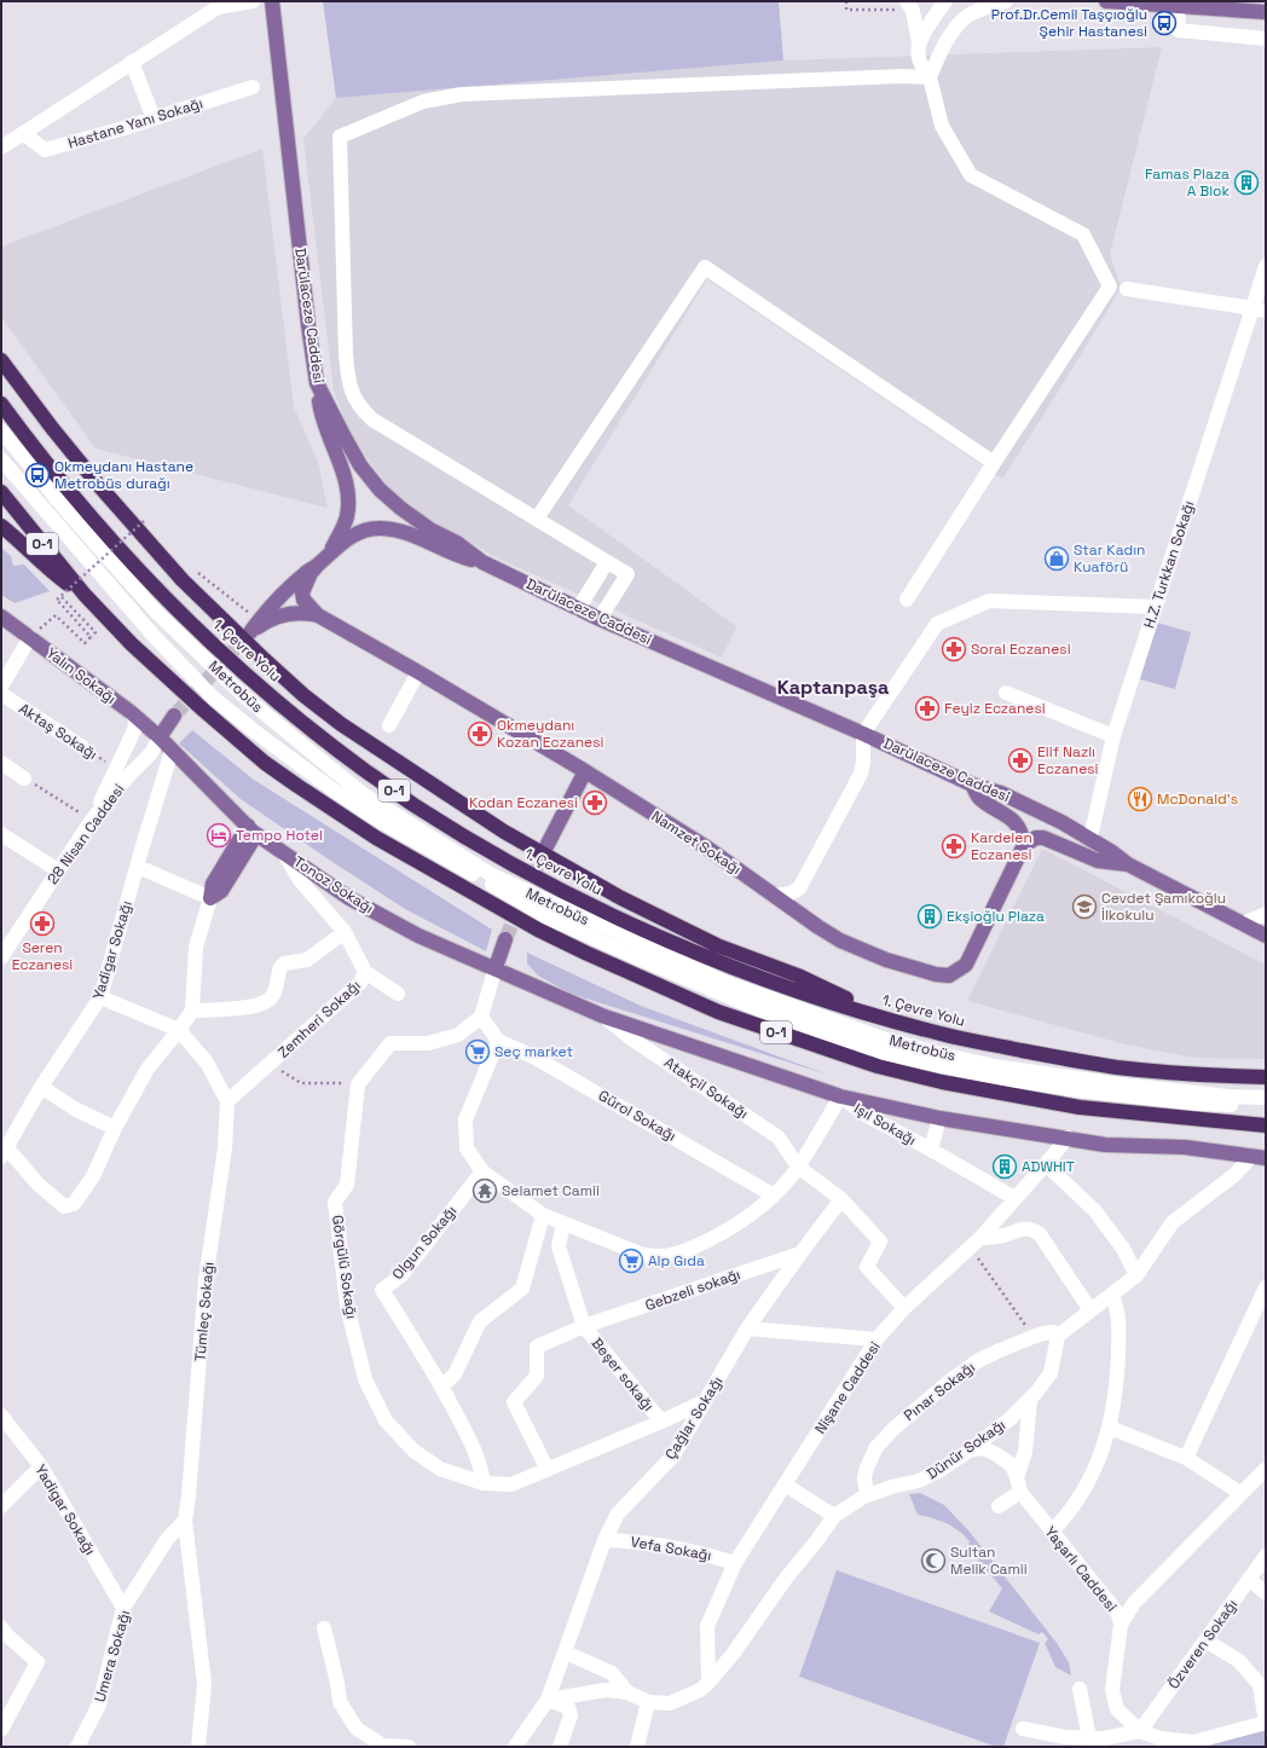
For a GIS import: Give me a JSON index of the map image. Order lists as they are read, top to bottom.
{
  "streets": {
    "highway": ["O-1", "1. Çevre Yolu"],
    "main road": [
      "Darülaceze Caddesi",
      "Yalın Sokağı",
      "28 Nisan Caddesi",
      "Namzet Sokağı",
      "Tonoz Sokağı"
    ],
    "street": [
      "Hastane Yanı Sokağı",
      "H.Z. Turkkan Sokağı",
      "Metrobüs",
      "Aktaş Sokağı",
      "Yadigar Sokağı",
      "Zemheri Sokağı",
      "Atakçil Sokağı",
      "Gürol Sokağı",
      "Işıl Sokağı",
      "Olgun Sokağı",
      "Görgülü Sokağı",
      "Gebzeli sokağı",
      "Tümleç Sokağı",
      "Beşer sokağı",
      "Nişane Caddesi",
      "Pınar Sokağı",
      "Çağlar Sokağı",
      "Dünür Sokağı",
      "Vefa Sokağı",
      "Yaşarlı Caddesi",
      "Özveren Sokağı",
      "Umera Sokağı"
    ]
  },
  "crossings": [
    ["Darülaceze Caddesi", "H.Z. Turkkan Sokağı"],
    ["Yalın Sokağı", "28 Nisan Caddesi"],
    ["Yalın Sokağı", "Tonoz Sokağı"],
    ["Yalın Sokağı", "Yadigar Sokağı"],
    ["Tonoz Sokağı", "Yadigar Sokağı"],
    ["Tonoz Sokağı", "Zemheri Sokağı"],
    ["Tonoz Sokağı", "Atakçil Sokağı"],
    ["Tonoz Sokağı", "Işıl Sokağı"],
    ["Tonoz Sokağı", "Nişane Caddesi"],
    ["Yadigar Sokağı", "Umera Sokağı"],
    ["Zemheri Sokağı", "Tümleç Sokağı"],
    ["Işıl Sokağı", "Nişane Caddesi"],
    ["Görgülü Sokağı", "Beşer sokağı"],
    ["Görgülü Sokağı", "Çağlar Sokağı"],
    ["Gebzeli sokağı", "Beşer sokağı"],
    ["Gebzeli sokağı", "Çağlar Sokağı"],
    ["Tümleç Sokağı", "Umera Sokağı"],
    ["Nişane Caddesi", "Dünür Sokağı"],
    ["Nişane Caddesi", "Vefa Sokağı"],
    ["Pınar Sokağı", "Dünür Sokağı"],
    ["Çağlar Sokağı", "Dünür Sokağı"],
    ["Çağlar Sokağı", "Vefa Sokağı"],
    ["Yaşarlı Caddesi", "Özveren Sokağı"]
  ],
  "districts": ["Kaptanpaşa"],
  "places": {
    "bus stop": ["Prof.Dr.Cemil Taşçıoğlu Şehir Hastanesi", "Okmeydanı Hastane Metrobüs durağı"],
    "building": ["Famas Plaza A Blok", "Ekşioğlu Plaza", "ADWHIT"],
    "shop": ["Star Kadın Kuaförü"],
    "pharmacy": [
      "Soral Eczanesi",
      "Feyiz Eczanesi",
      "Okmeydanı Kozan Eczanesi",
      "Elif Nazlı Eczanesi",
      "Kodan Eczanesi",
      "Kardelen Eczanesi",
      "Seren Eczanesi"
    ],
    "restaurant": ["McDonald's"],
    "hotel": ["Tempo Hotel"],
    "school or university": ["Cevdet Şamıkoğlu İlkokulu"],
    "supermarket": ["Seç market", "Alp Gıda"],
    "temple": ["Selamet Camii"],
    "mosque": ["Sultan Melik Camii"]
  }
}
